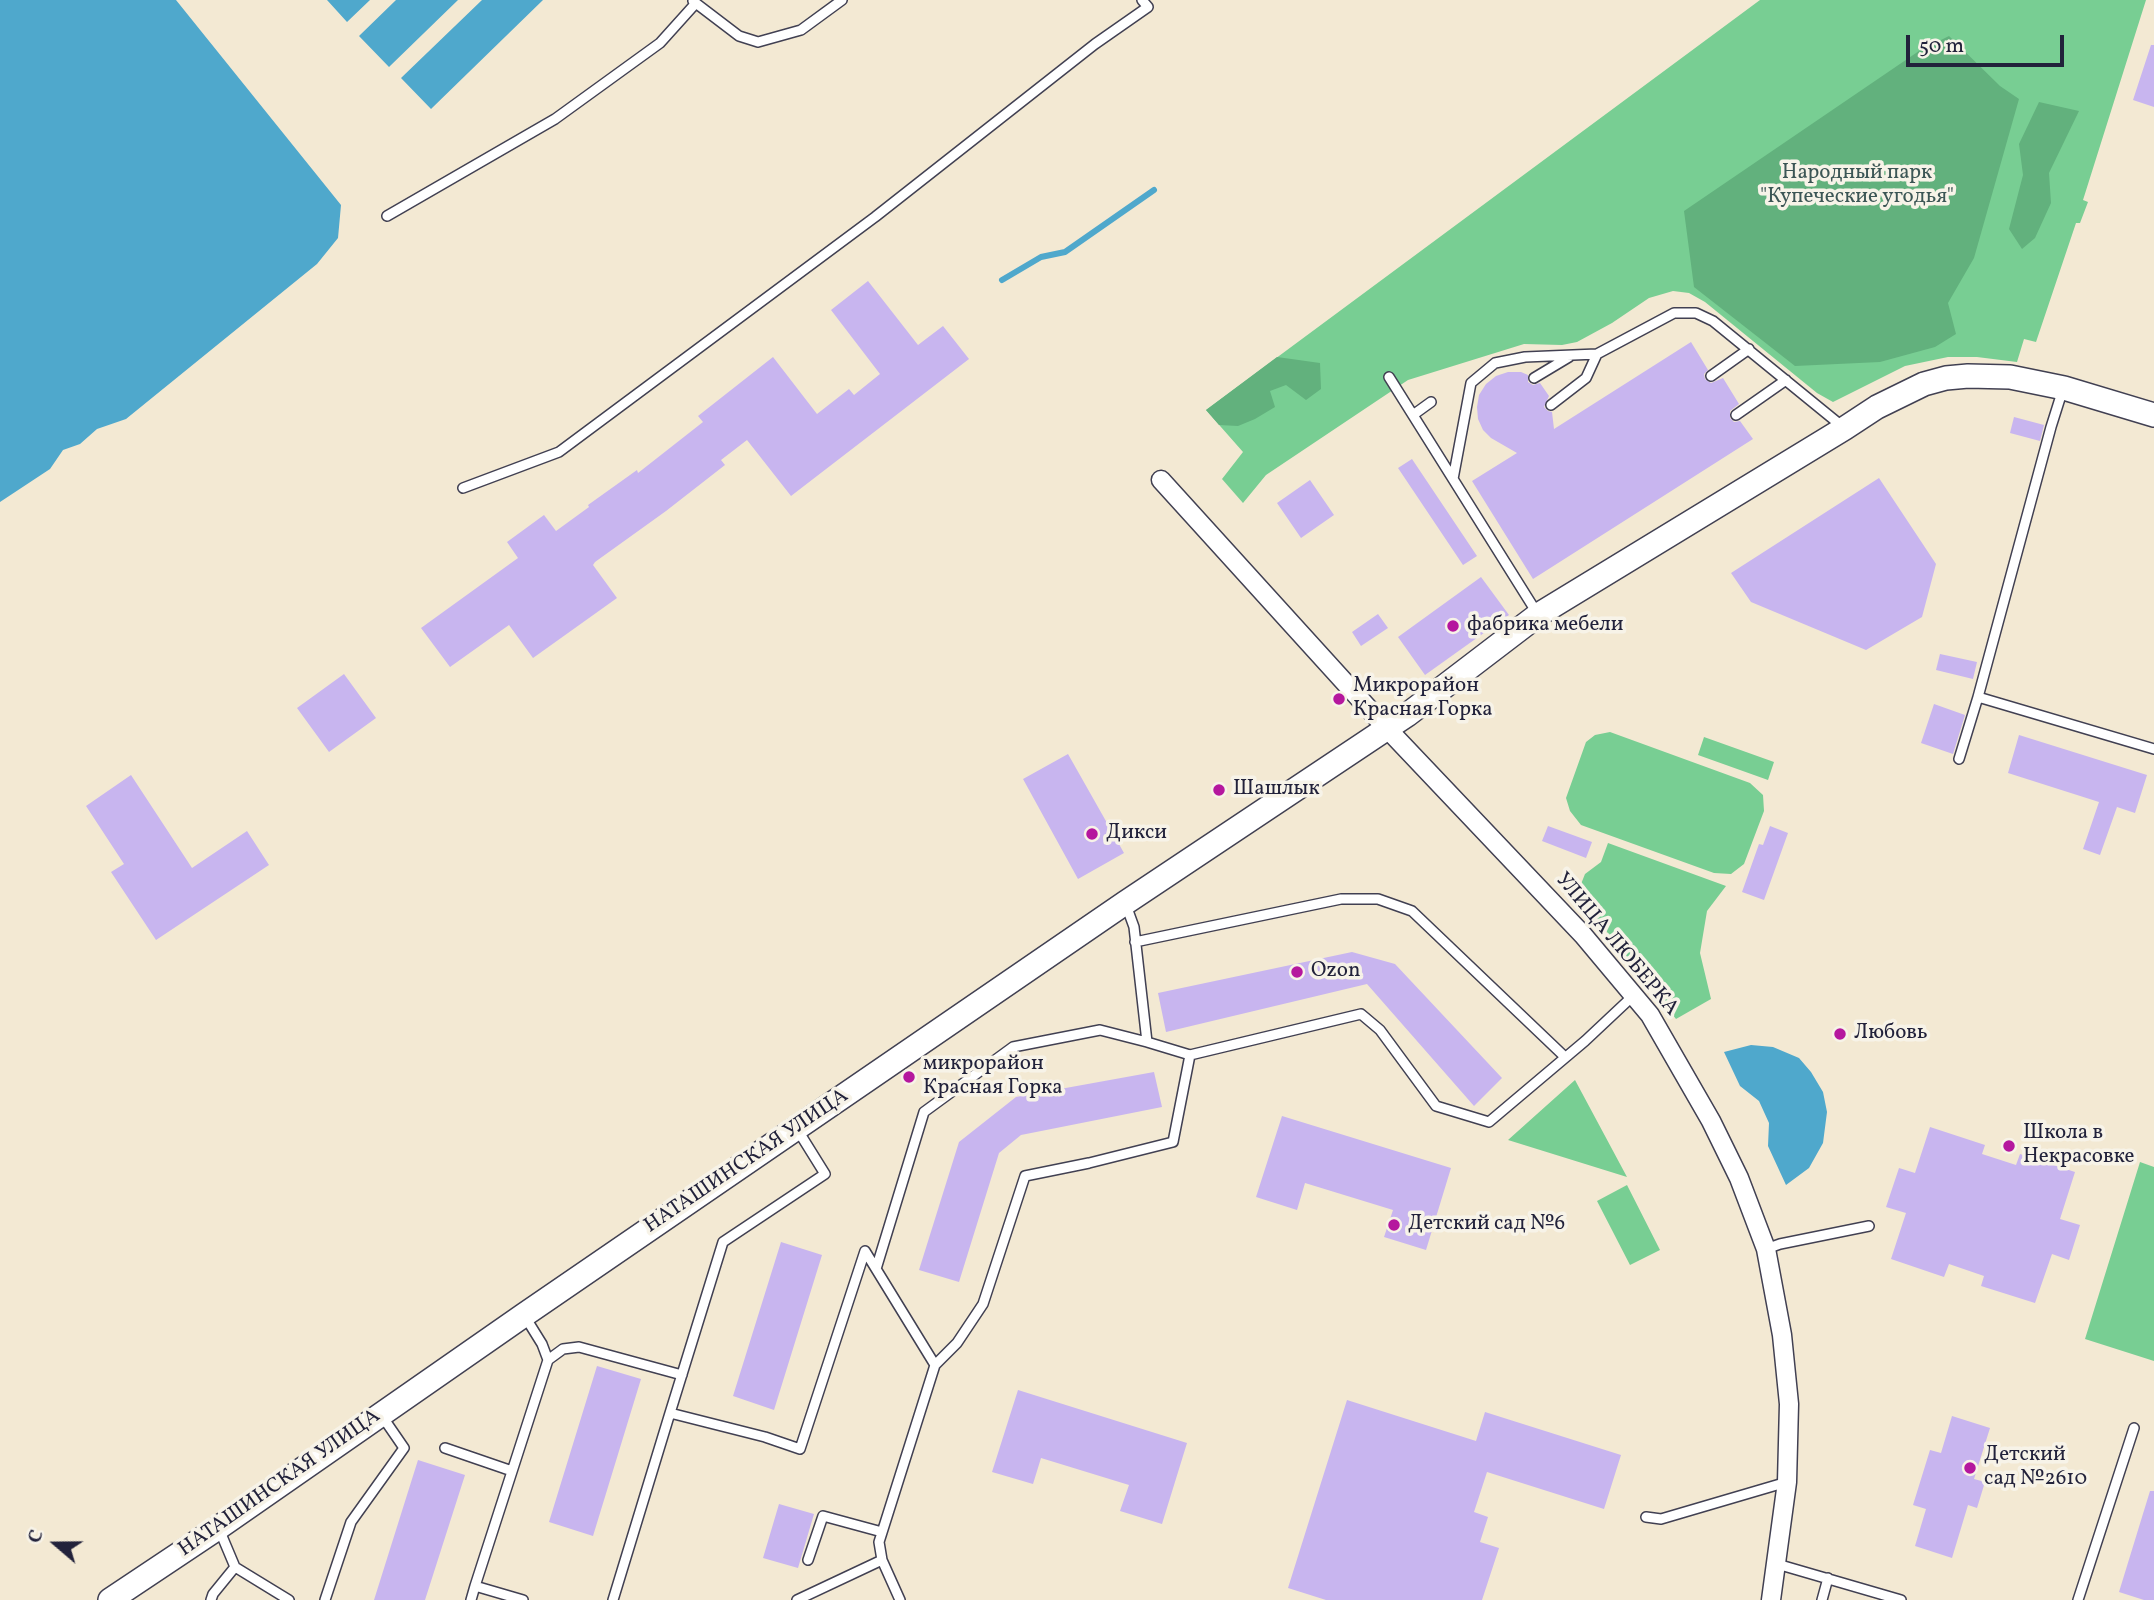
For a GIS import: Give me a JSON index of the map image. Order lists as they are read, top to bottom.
{
  "streets": {
    "street": ["УЛИЦА ЛЮБЕРКА", "НАТАШИНСКАЯ УЛИЦА"]
  },
  "crossings": [
    ["УЛИЦА ЛЮБЕРКА", "НАТАШИНСКАЯ УЛИЦА"]
  ],
  "parks": ["Народный парк \"Купеческие угодья\""],
  "places": [
    "фабрика мебели",
    "Микрорайон Красная Горка",
    "Шашлык",
    "Дикси",
    "Ozon",
    "Любовь",
    "микрорайон Красная Горка",
    "Школа в Некрасовке",
    "Детский сад №6",
    "Детский сад №2610"
  ],
  "scale_bar": "50 m",
  "north": "left"
}
